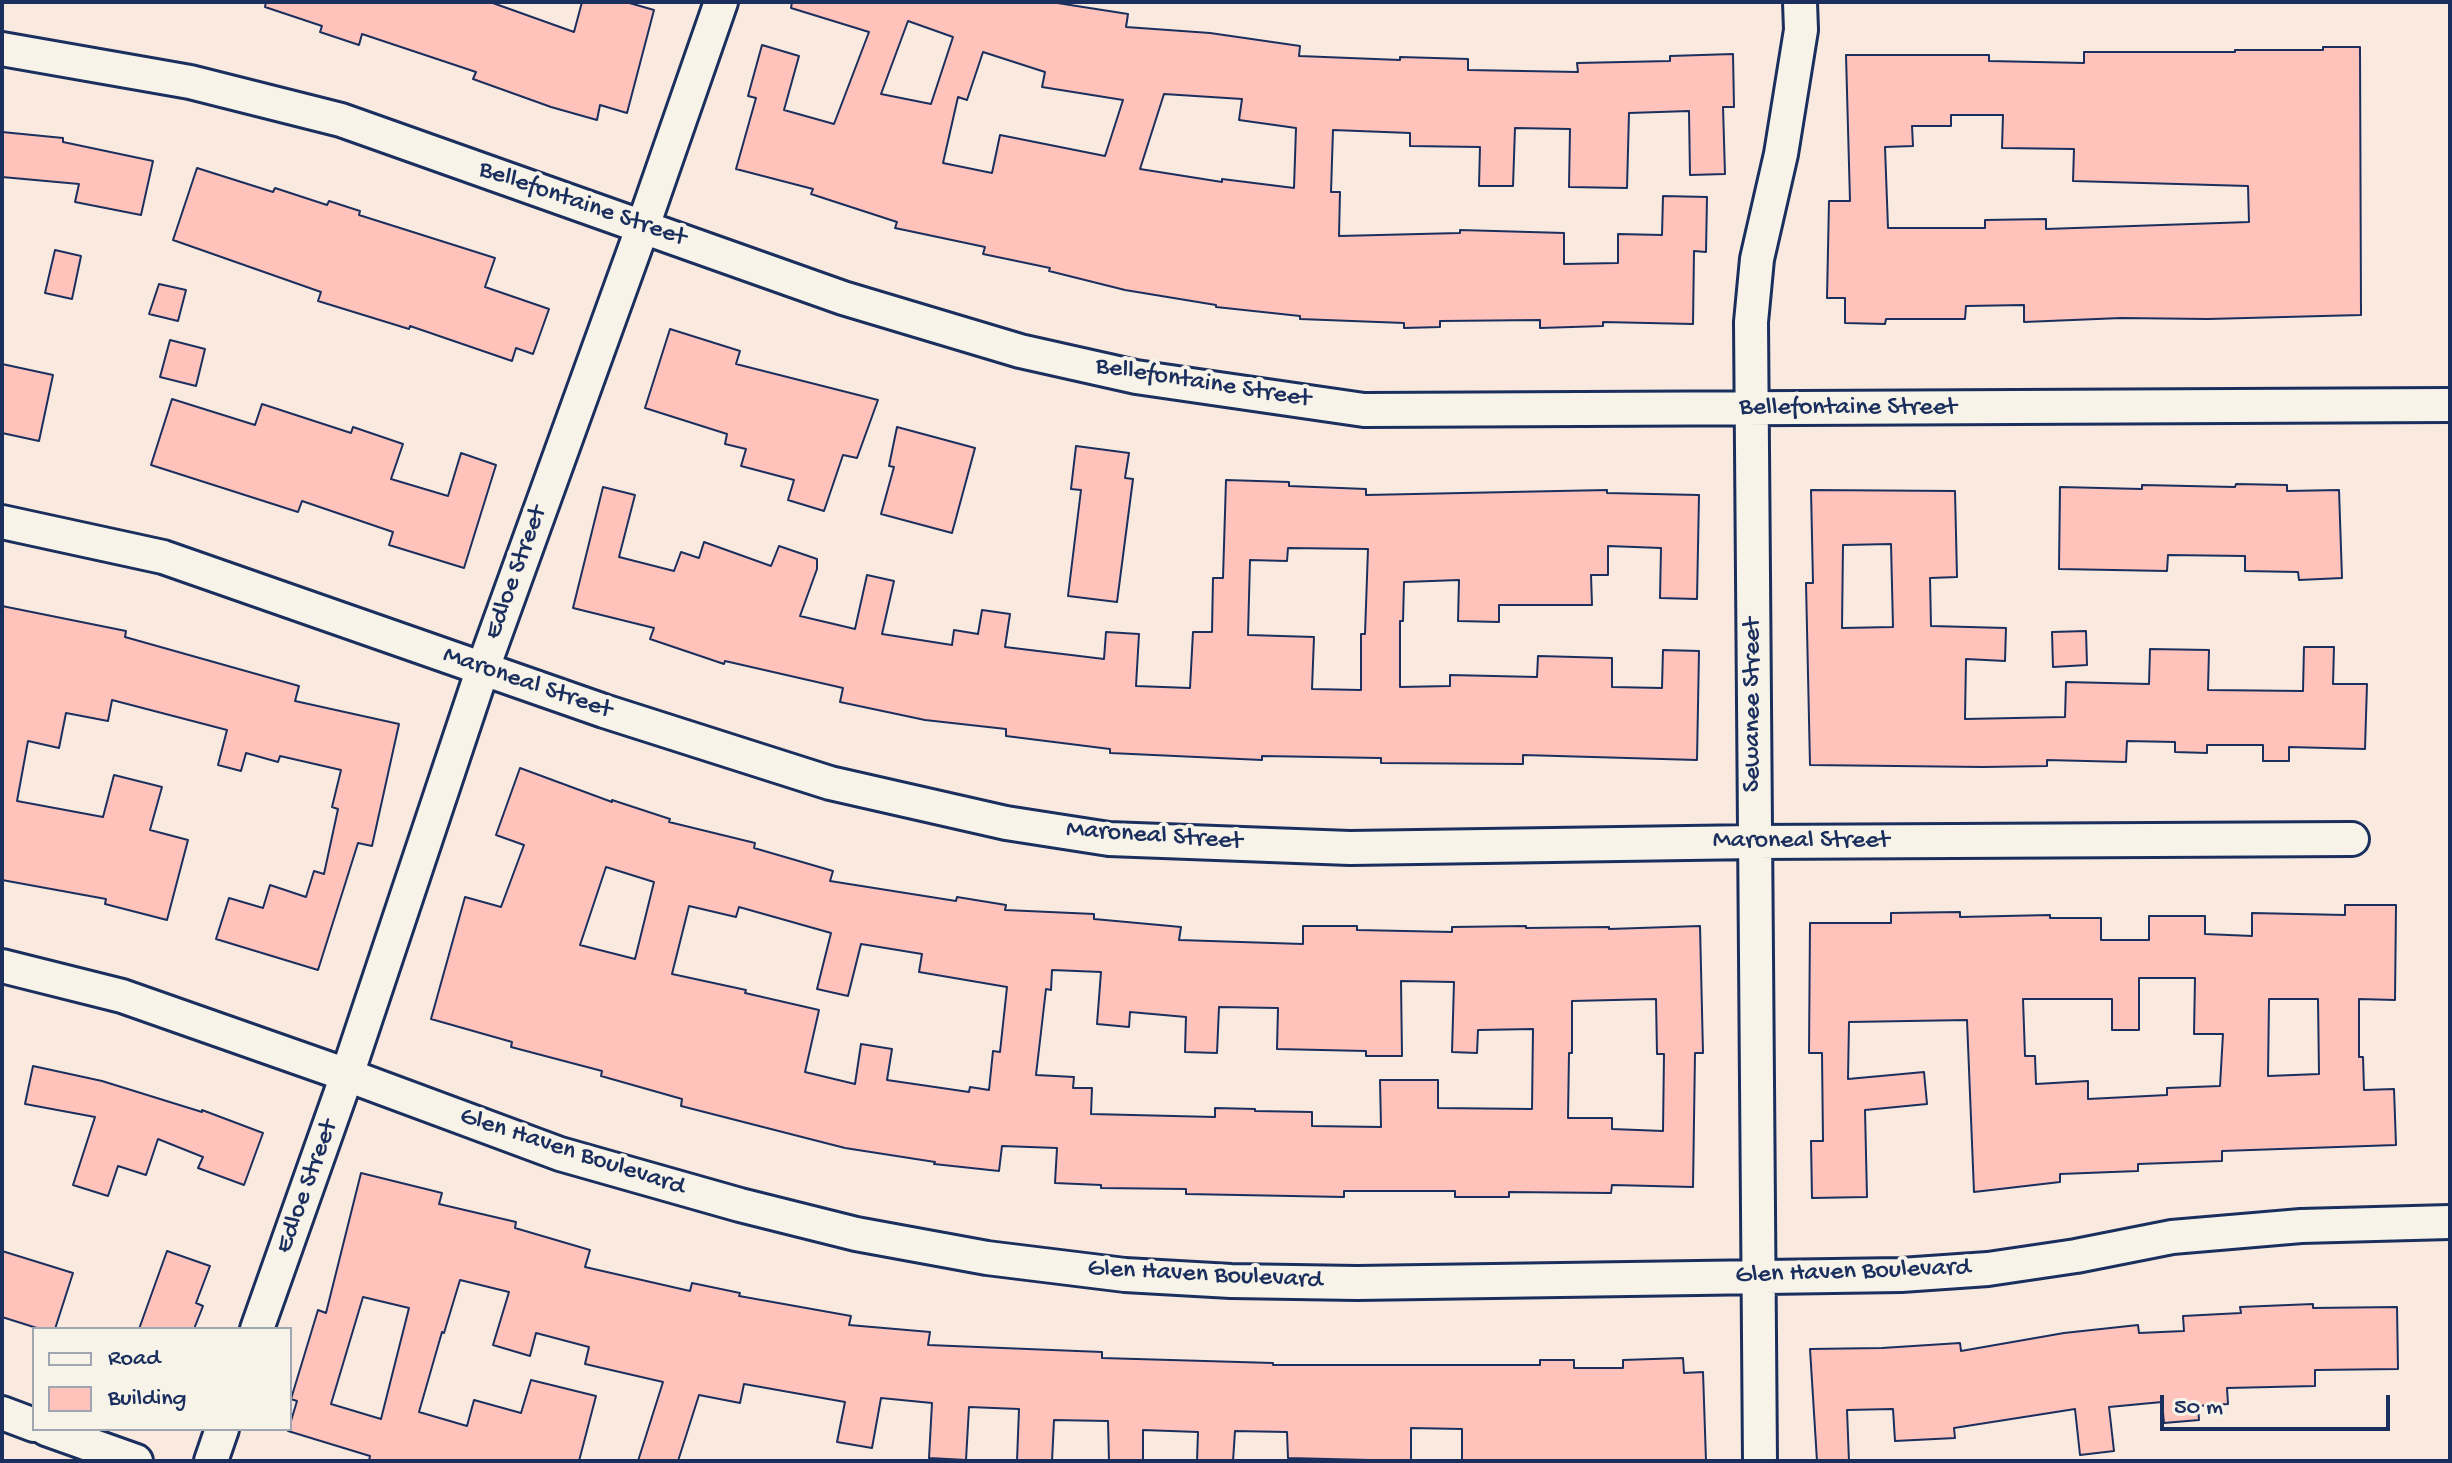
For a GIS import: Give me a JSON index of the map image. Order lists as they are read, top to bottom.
{
  "streets": {
    "street": [
      "Bellefontaine Street",
      "Edloe Street",
      "Maroneal Street",
      "Sewanee Street",
      "Glen Haven Boulevard"
    ]
  },
  "crossings": [
    ["Bellefontaine Street", "Edloe Street"],
    ["Bellefontaine Street", "Sewanee Street"],
    ["Edloe Street", "Maroneal Street"],
    ["Edloe Street", "Glen Haven Boulevard"],
    ["Maroneal Street", "Sewanee Street"],
    ["Sewanee Street", "Glen Haven Boulevard"]
  ],
  "legend": ["Road", "Building"],
  "scale_bar": "50 m"
}
